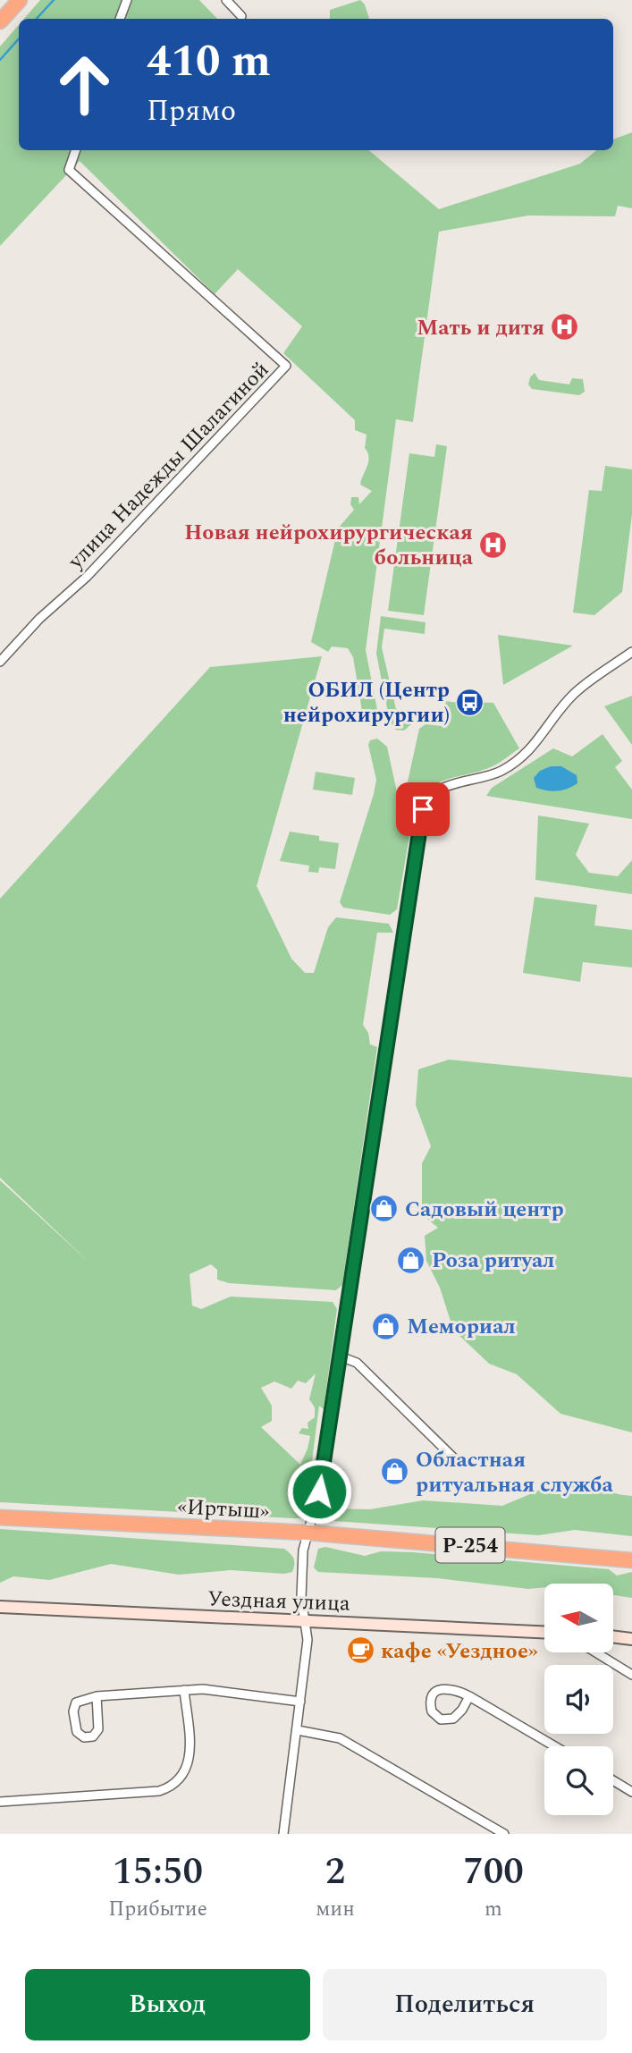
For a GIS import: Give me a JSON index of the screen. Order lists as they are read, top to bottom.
{
  "streets": {
    "highway": ["«Иртыш»", "Р-254"],
    "street": ["улица Надежды Шалагиной", "Уездная улица"]
  },
  "places": {
    "hospital": ["Мать и дитя", "Новая нейрохирургическая больница"],
    "bus stop": ["ОБИЛ (Центр нейрохирургии)"],
    "shop": [
      "Садовый центр",
      "Роза ритуал",
      "Мемориал",
      "Областная ритуальная служба"
    ],
    "cafe": ["кафе «Уездное»"]
  },
  "north": "left",
  "page": {
    "turn": ["410 m", "Прямо"],
    "eta": [
      "15:50",
      "Прибытие",
      "2",
      "мин",
      "700",
      "m"
    ],
    "buttons": ["Выход", "Поделиться"]
  }
}
